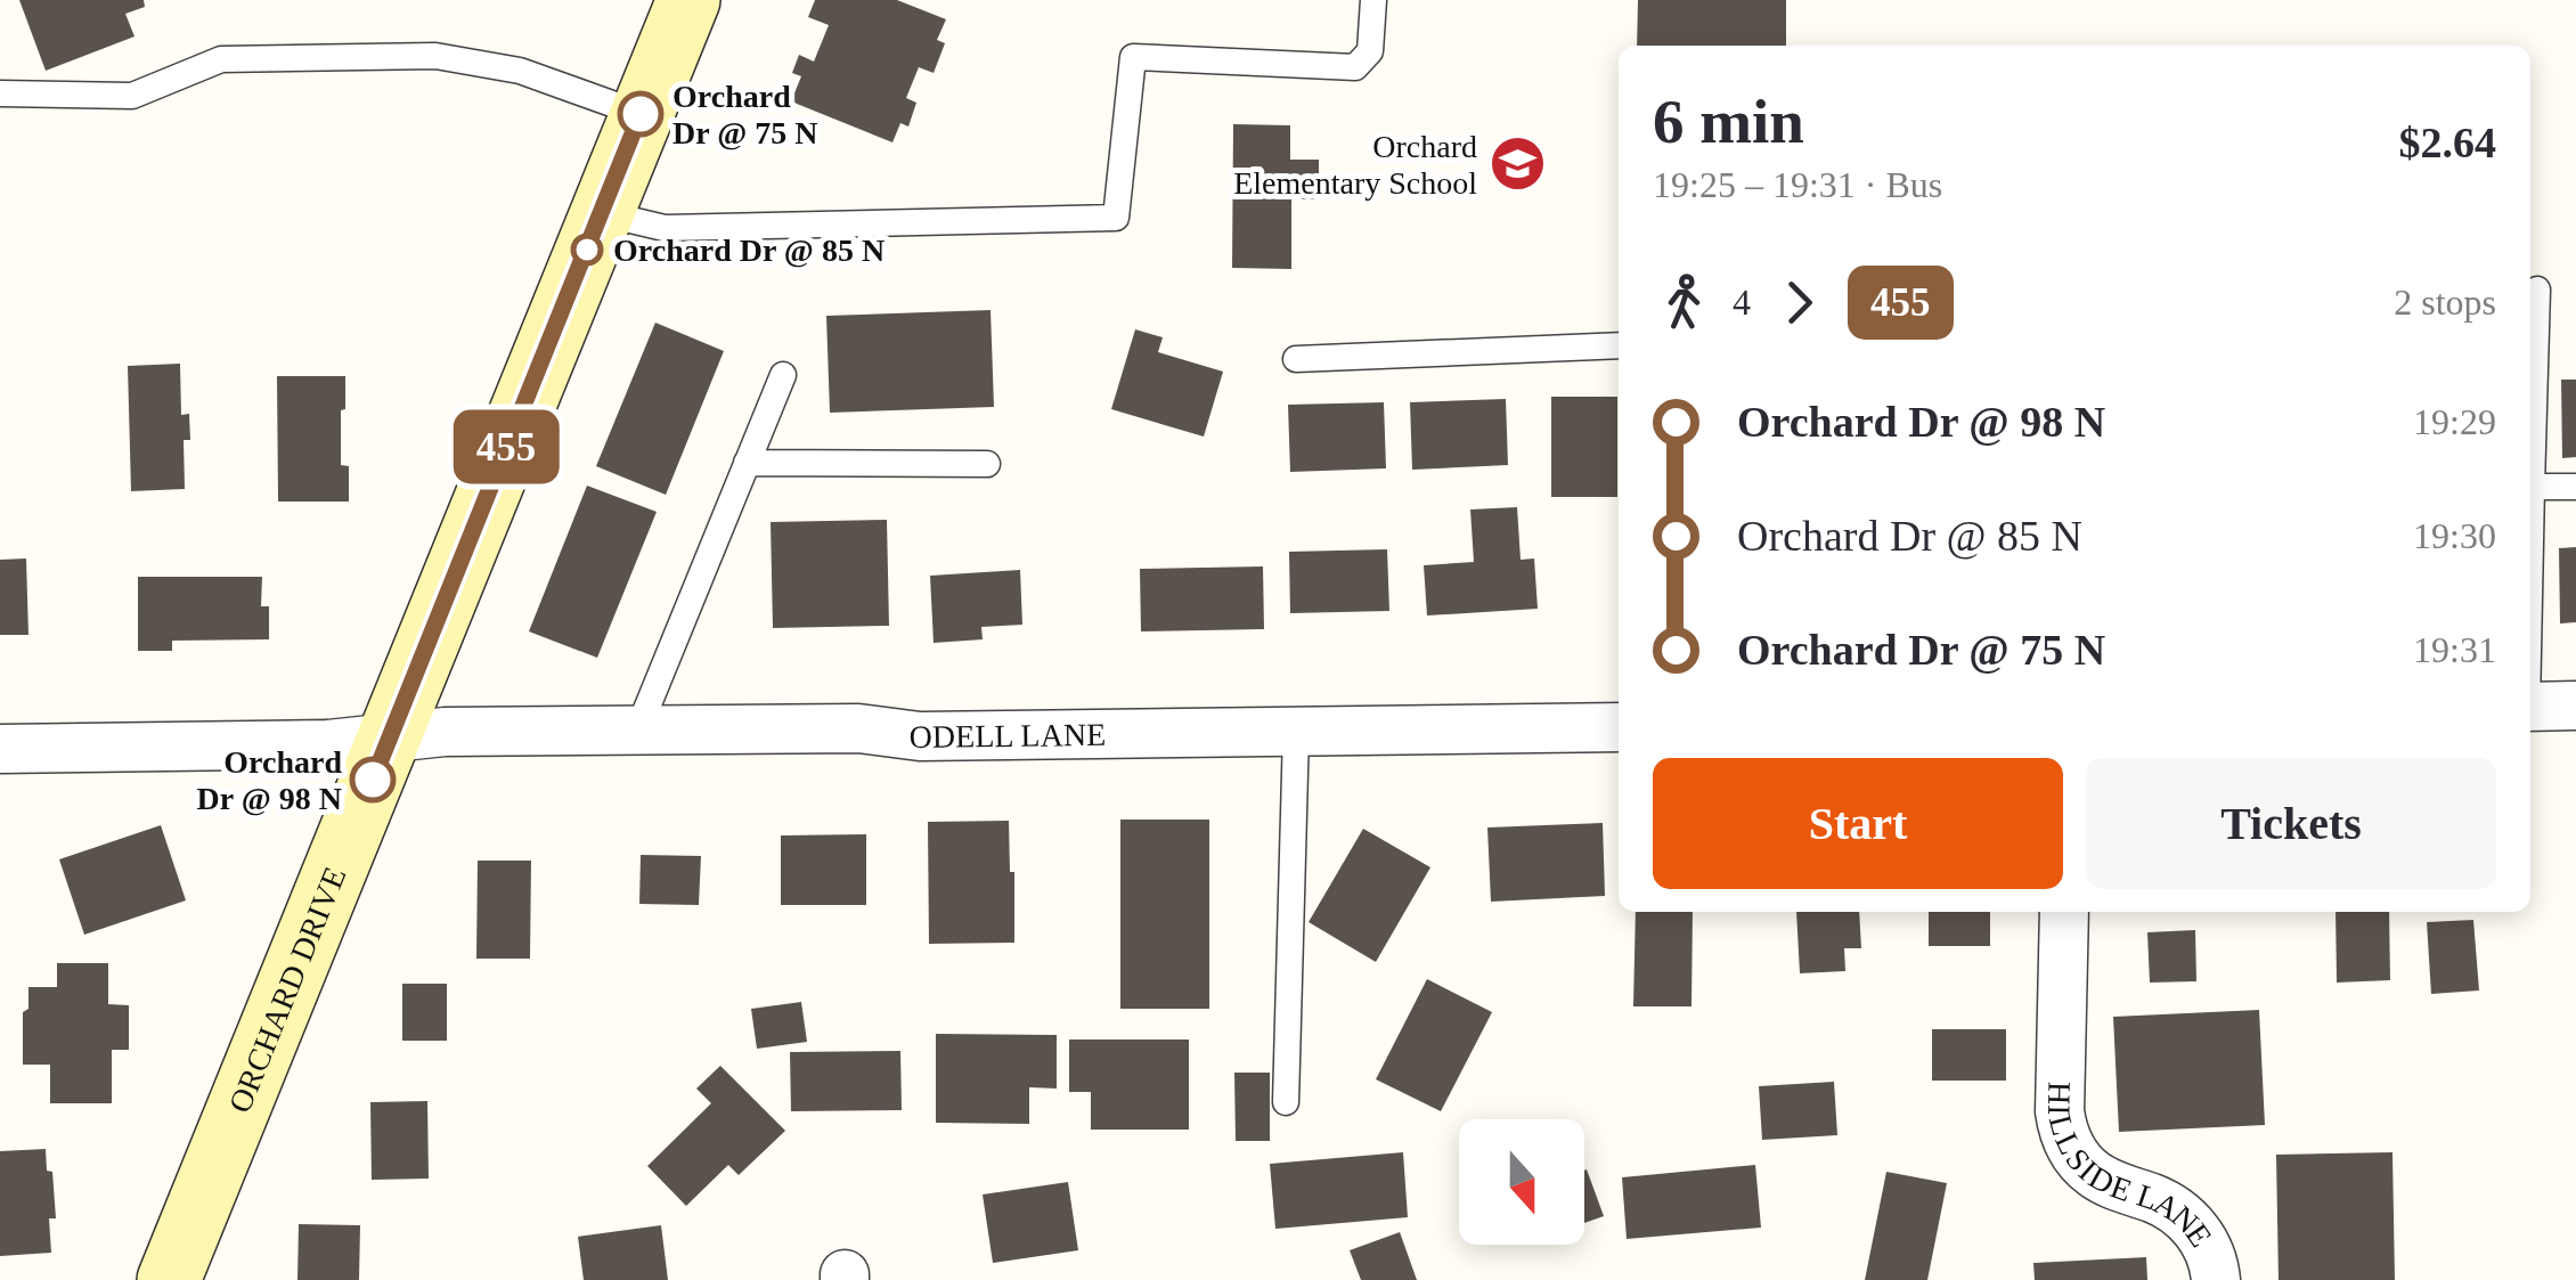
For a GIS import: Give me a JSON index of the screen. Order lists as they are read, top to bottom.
{
  "streets": {
    "main road": ["ORCHARD DRIVE"],
    "street": ["ODELL LANE", "HILLSIDE LANE"]
  },
  "crossings": [
    ["ODELL LANE", "ORCHARD DRIVE"]
  ],
  "places": {
    "other": ["Orchard Dr @ 75 N", "Orchard Dr @ 85 N", "Orchard Dr @ 98 N"],
    "school or university": ["Orchard Elementary School"]
  },
  "lines": ["bus line 455"],
  "north": "bottom",
  "page": {
    "on_map": "455",
    "heading": ["6 min", "19:25 – 19:31 · Bus", "$2.64"],
    "legs": ["4", "455", "2 stops"],
    "list": [
      {
        "name": "Orchard Dr @ 98 N",
        "value": "19:29"
      },
      {
        "name": "Orchard Dr @ 85 N",
        "value": "19:30"
      },
      {
        "name": "Orchard Dr @ 75 N",
        "value": "19:31"
      }
    ],
    "buttons": ["Start", "Tickets"]
  }
}
